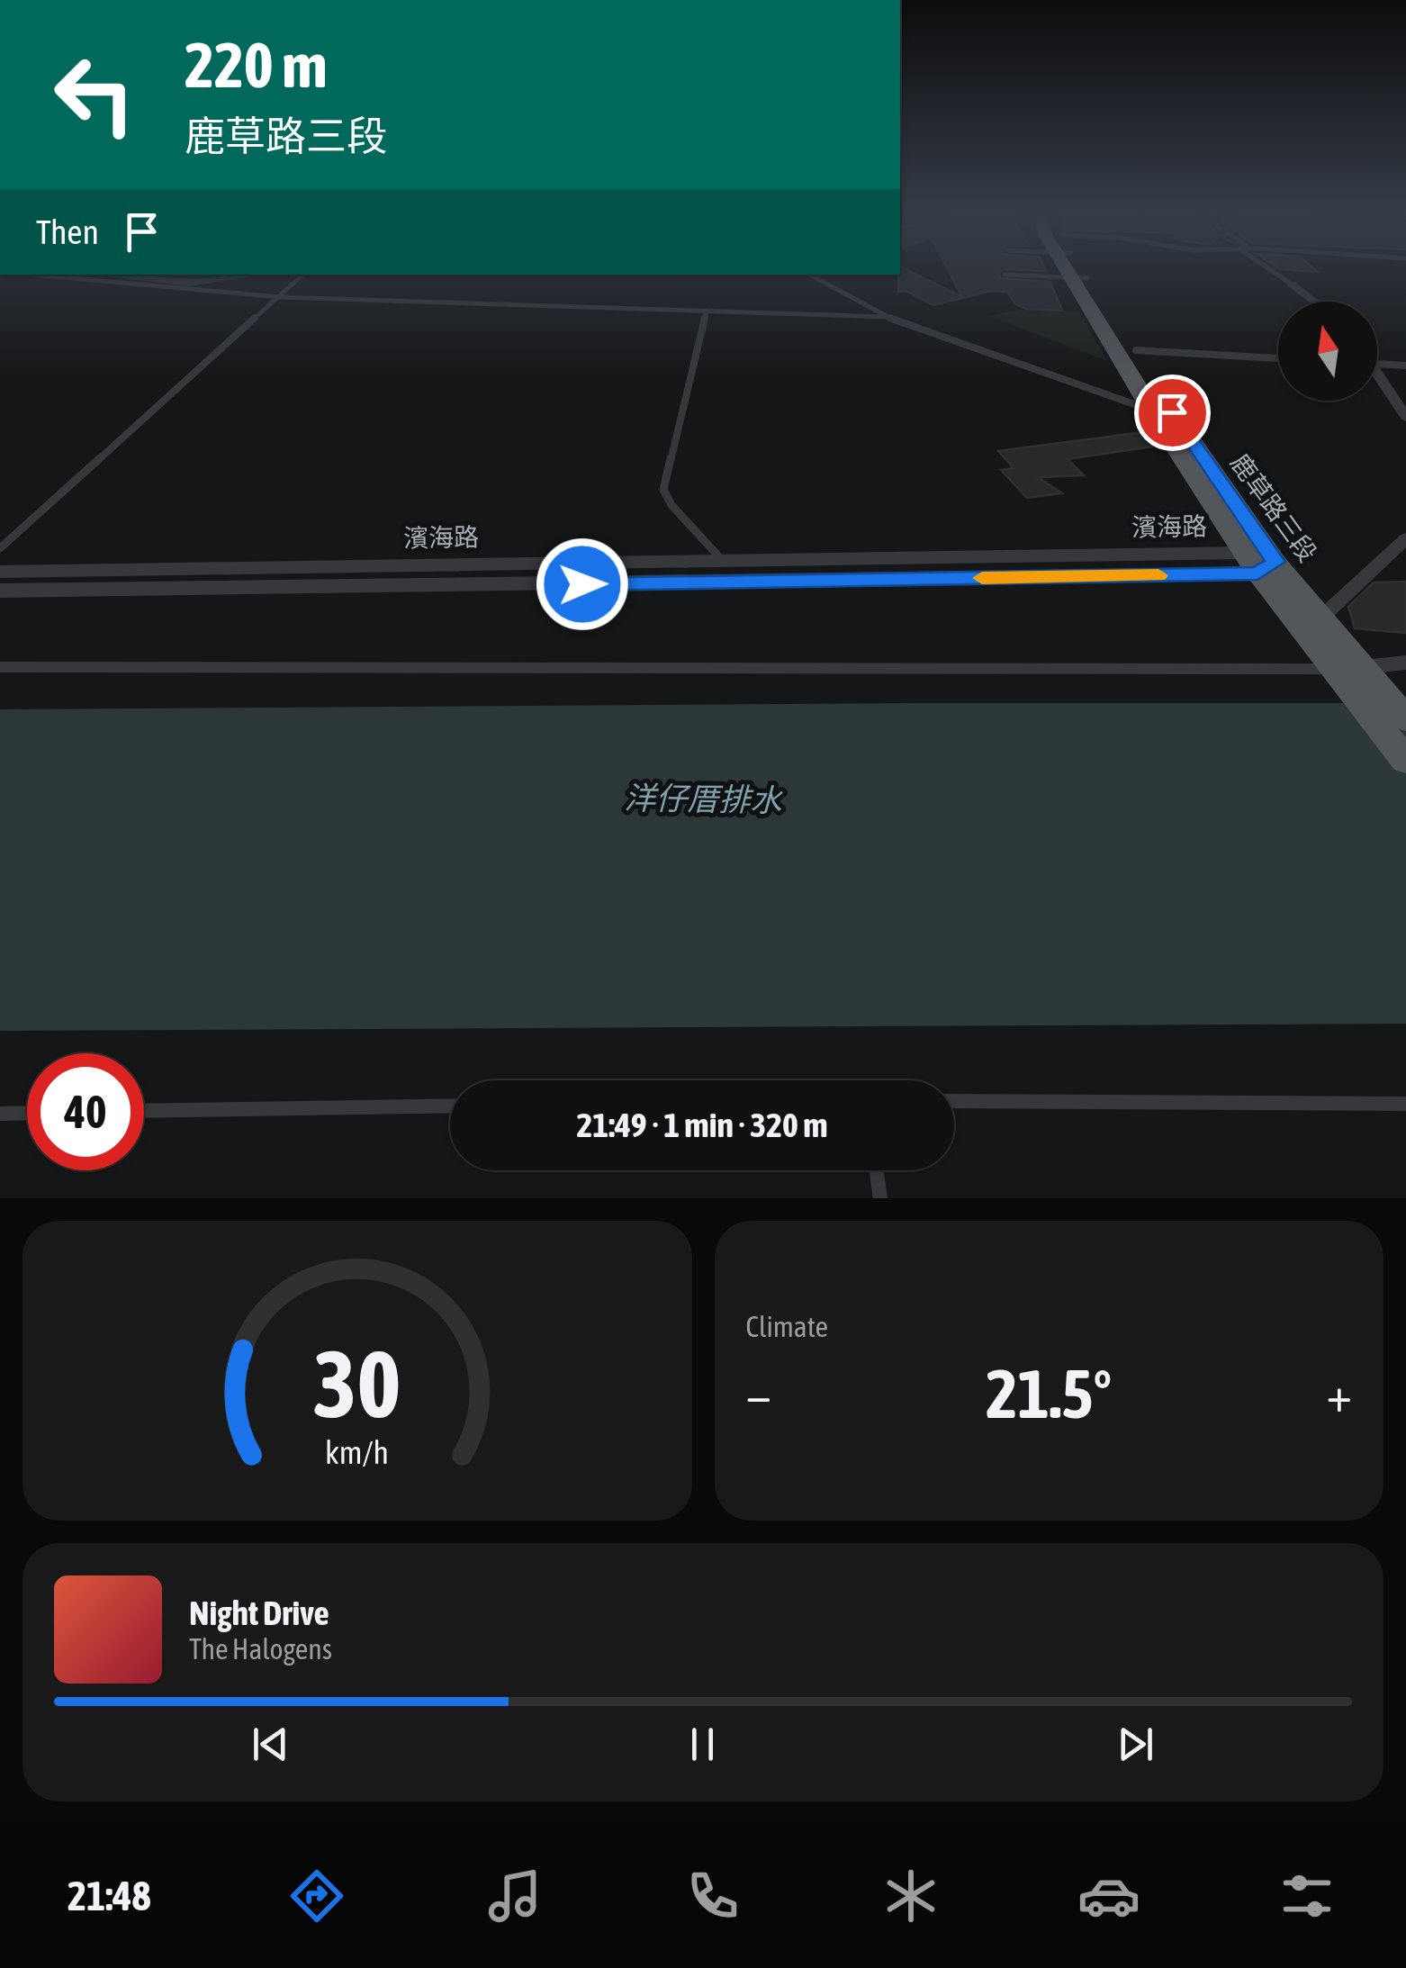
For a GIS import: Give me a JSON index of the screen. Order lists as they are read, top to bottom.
{
  "streets": {
    "main road": ["鹿草路三段"],
    "street": ["濱海路"]
  },
  "crossings": [
    ["鹿草路三段", "濱海路"]
  ],
  "water": ["洋仔厝排水"],
  "north": "top",
  "page": {
    "turn": ["220 m", "鹿草路三段"],
    "then": "Then",
    "limit": "40",
    "trip": "21:49 · 1 min · 320 m",
    "tile": "Climate",
    "heat": ["−", "21.5°", "+"],
    "song": ["Night Drive", "The Halogens"],
    "tabs": "21:48",
    "gauge": ["30", "km/h"]
  }
}
